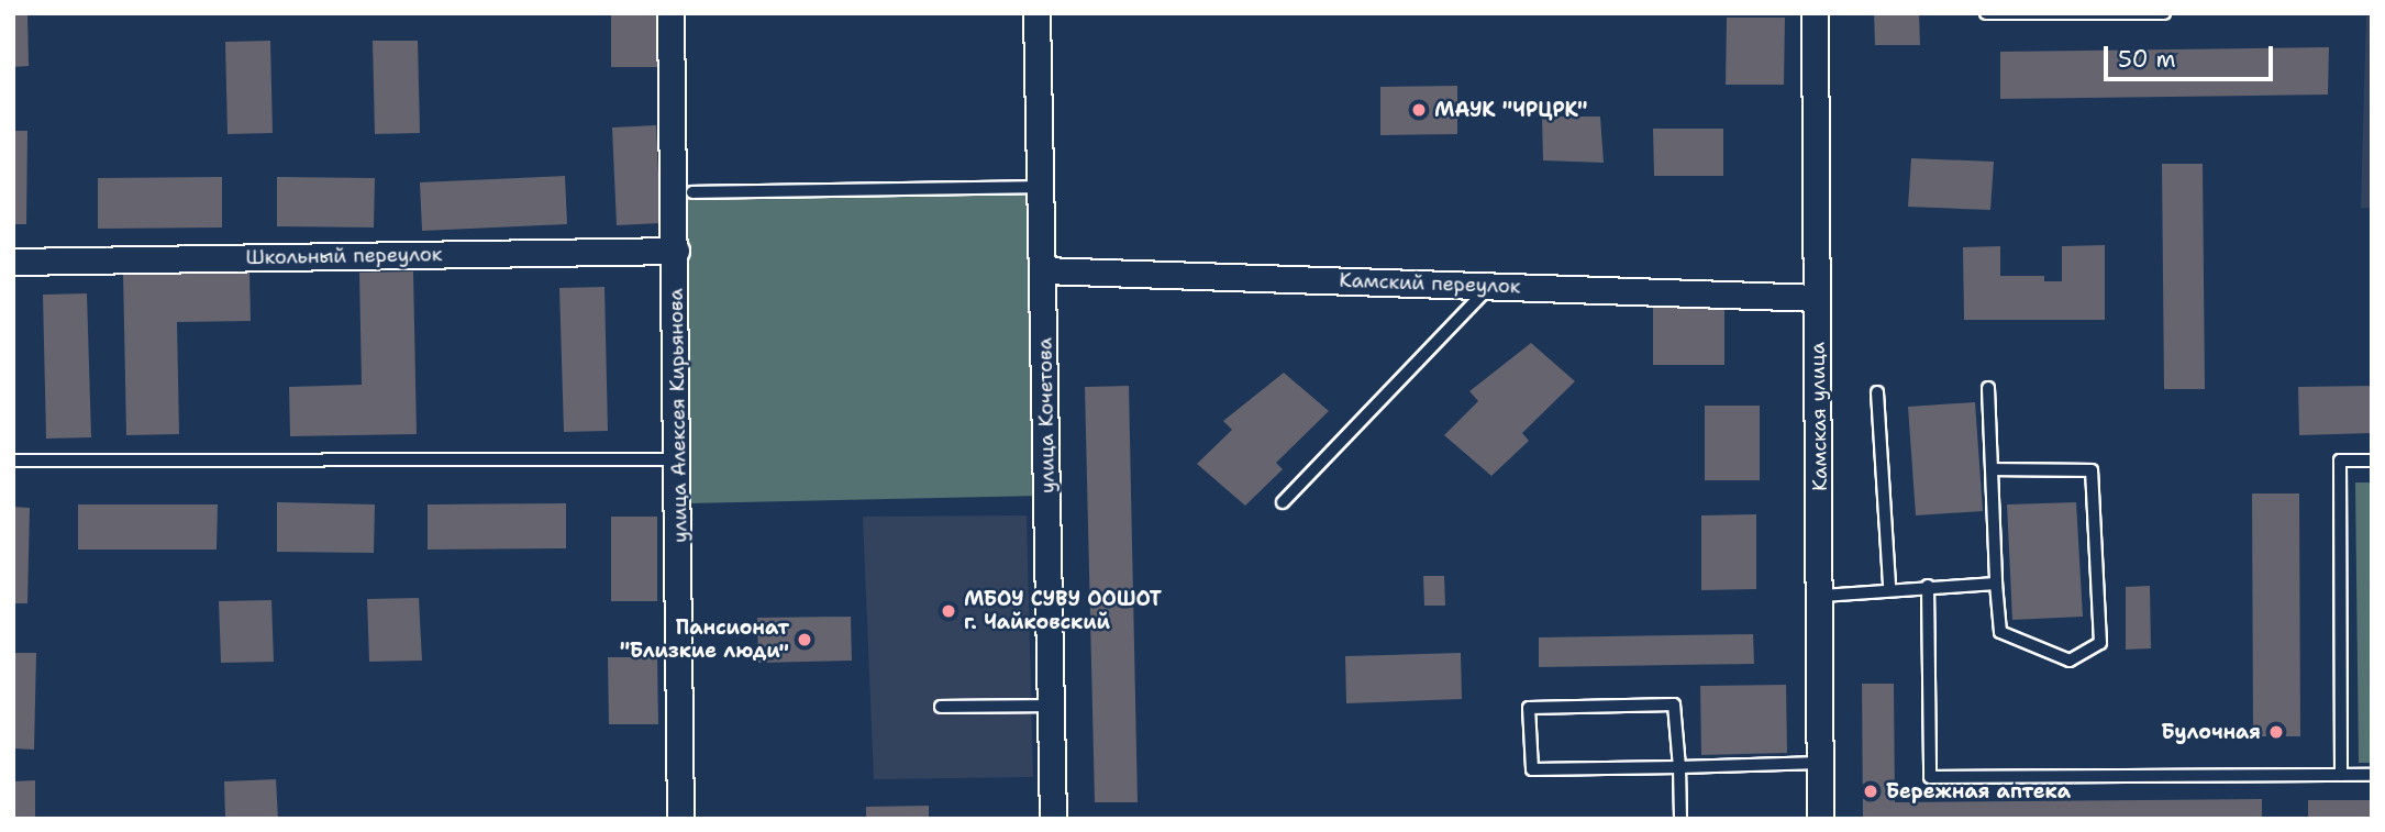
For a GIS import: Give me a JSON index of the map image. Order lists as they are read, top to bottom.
{
  "streets": {
    "street": [
      "Школьный переулок",
      "Камский переулок",
      "улица Алексея Кирьянова",
      "улица Кочетова",
      "Камская улица"
    ]
  },
  "crossings": [
    ["Школьный переулок", "улица Алексея Кирьянова"],
    ["Камский переулок", "улица Кочетова"],
    ["Камский переулок", "Камская улица"]
  ],
  "places": [
    "МАУК \"ЧРЦРК\"",
    "МБОУ СУВУ ООШОТ г. Чайковский",
    "Пансионат \"Близкие люди\"",
    "Булочная",
    "Бережная аптека"
  ],
  "scale_bar": "50 m"
}
